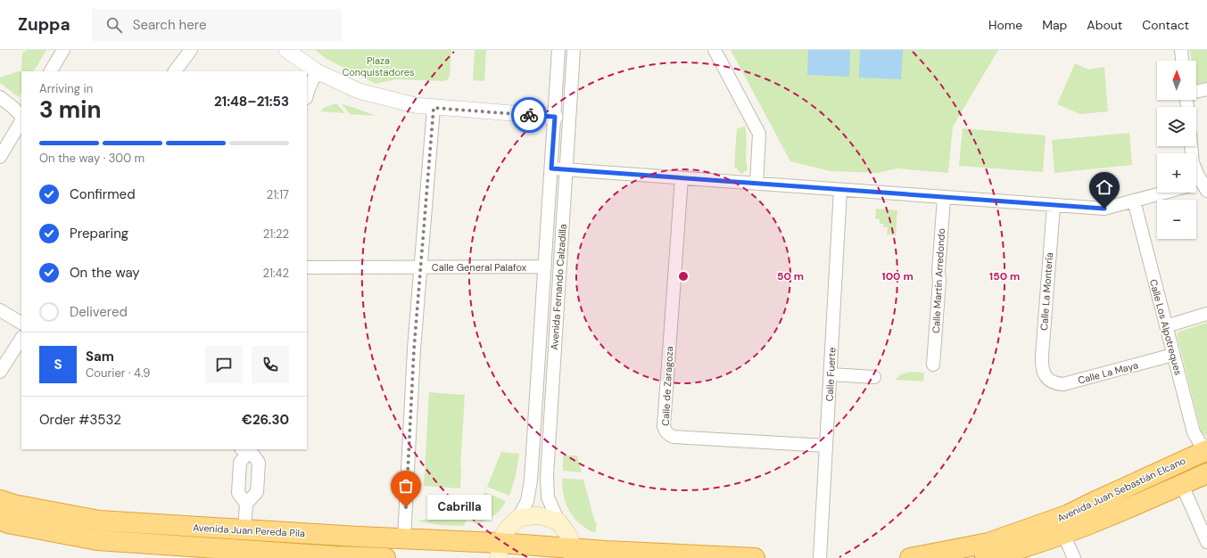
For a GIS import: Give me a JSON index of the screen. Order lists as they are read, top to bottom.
{
  "streets": {
    "highway": ["Avenida Juan Sebastián Elcano", "Avenida Juan Pereda Pila"],
    "street": [
      "Calle General Palafox",
      "Calle Martín Arredondo",
      "Avenida Fernando Calzadilla",
      "Calle La Montería",
      "Calle Los Alpotreques",
      "Calle La Maya",
      "Calle Fuerte",
      "Calle de Zaragoza"
    ]
  },
  "crossings": [
    ["Calle General Palafox", "Avenida Fernando Calzadilla"],
    ["Avenida Fernando Calzadilla", "Avenida Juan Pereda Pila"],
    ["Calle La Montería", "Calle La Maya"],
    ["Calle Los Alpotreques", "Calle La Maya"],
    ["Calle Los Alpotreques", "Avenida Juan Sebastián Elcano"],
    ["Calle Fuerte", "Calle de Zaragoza"]
  ],
  "parks": ["Plaza Conquistadores"],
  "places": ["Cabrilla"],
  "north": "top",
  "page": {
    "header": "Zuppa",
    "search": "Search here",
    "nav": [
      "Home",
      "Map",
      "About",
      "Contact"
    ],
    "map_buttons": ["+", "−"],
    "heading": ["3 min", "Arriving in", "21:48–21:53"],
    "panel": [
      "Sam",
      "Courier · 4.9",
      "Order #3532",
      "€26.30"
    ],
    "bar": "On the way · 300 m",
    "list": [
      ["Confirmed", "21:17"],
      ["Preparing", "21:22"],
      ["On the way", "21:42"],
      "Delivered"
    ],
    "round": "S",
    "bubble": "Cabrilla"
  },
  "rings": ["50 m", "100 m", "150 m"]
}
